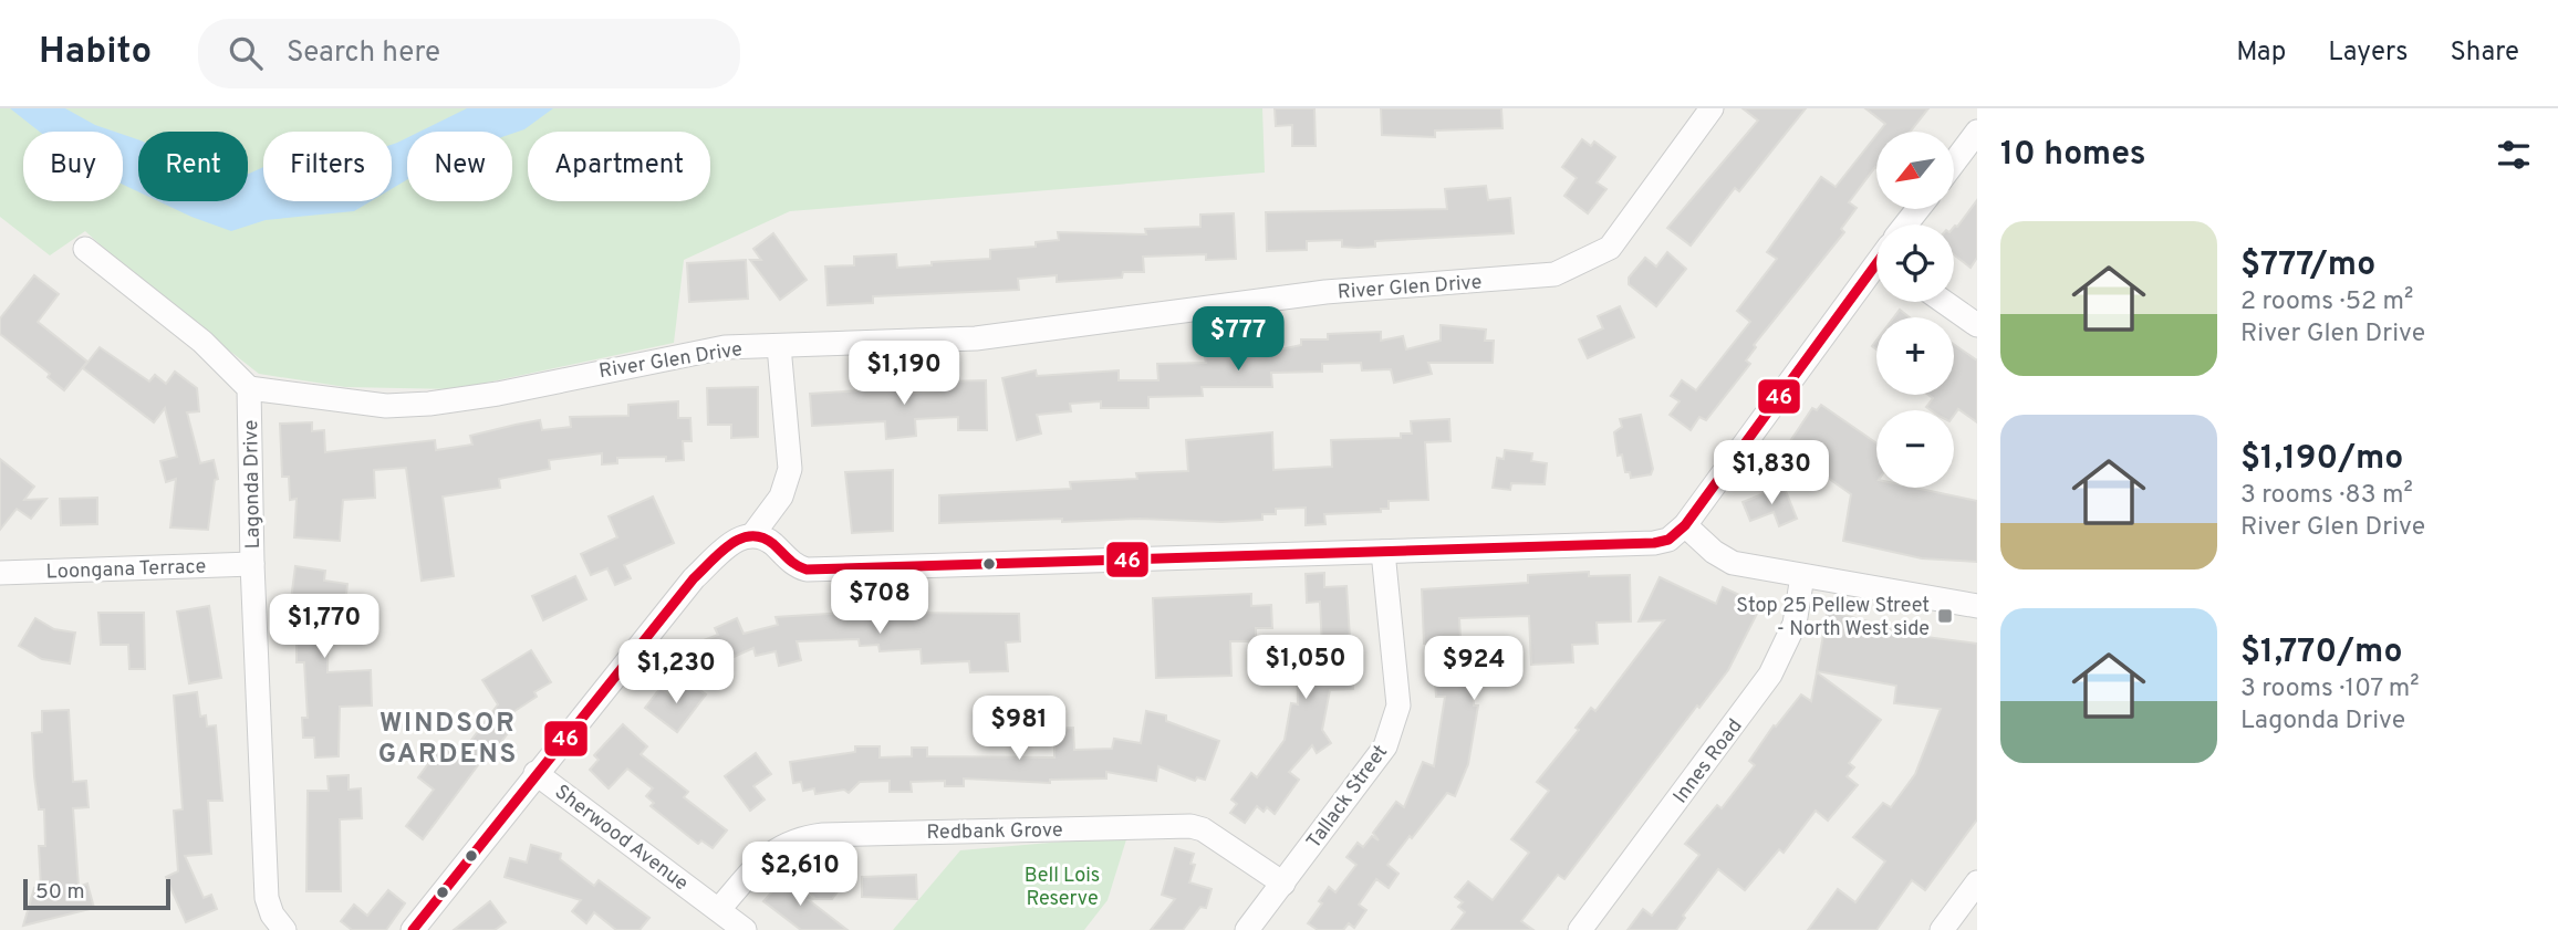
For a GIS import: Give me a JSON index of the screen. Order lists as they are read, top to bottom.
{
  "streets": {
    "street": [
      "River Glen Drive",
      "Lagonda Drive",
      "Loongana Terrace",
      "Innes Road",
      "Tallack Street",
      "Redbank Grove",
      "Sherwood Avenue"
    ]
  },
  "crossings": [
    ["River Glen Drive", "Lagonda Drive"],
    ["Lagonda Drive", "Loongana Terrace"],
    ["Tallack Street", "Redbank Grove"],
    ["Redbank Grove", "Sherwood Avenue"]
  ],
  "districts": ["WINDSOR GARDENS"],
  "parks": ["Bell Lois Reserve"],
  "places": {
    "transit": ["Stop 25 Pellew Street - North West side"]
  },
  "lines": ["transit line 46"],
  "scale_bar": "50 m",
  "north": "bottom left",
  "page": {
    "header": "Habito",
    "search": "Search here",
    "nav": ["Map", "Layers", "Share"],
    "heading": "10 homes",
    "map_buttons": ["+", "−"],
    "chip": [
      "Buy",
      "Rent",
      "Filters",
      "New",
      "Apartment"
    ],
    "list": [
      {
        "name": "$777/mo",
        "note": "2 rooms · 52 m² · River Glen Drive"
      },
      {
        "name": "$1,190/mo",
        "note": "3 rooms · 83 m² · River Glen Drive"
      },
      {
        "name": "$1,770/mo",
        "note": "3 rooms · 107 m² · Lagonda Drive"
      }
    ],
    "price": [
      "$777",
      "$1,190",
      "$1,830",
      "$708",
      "$1,770",
      "$1,050",
      "$924",
      "$1,230",
      "$981",
      "$2,610"
    ],
    "scale": "50 m"
  }
}
